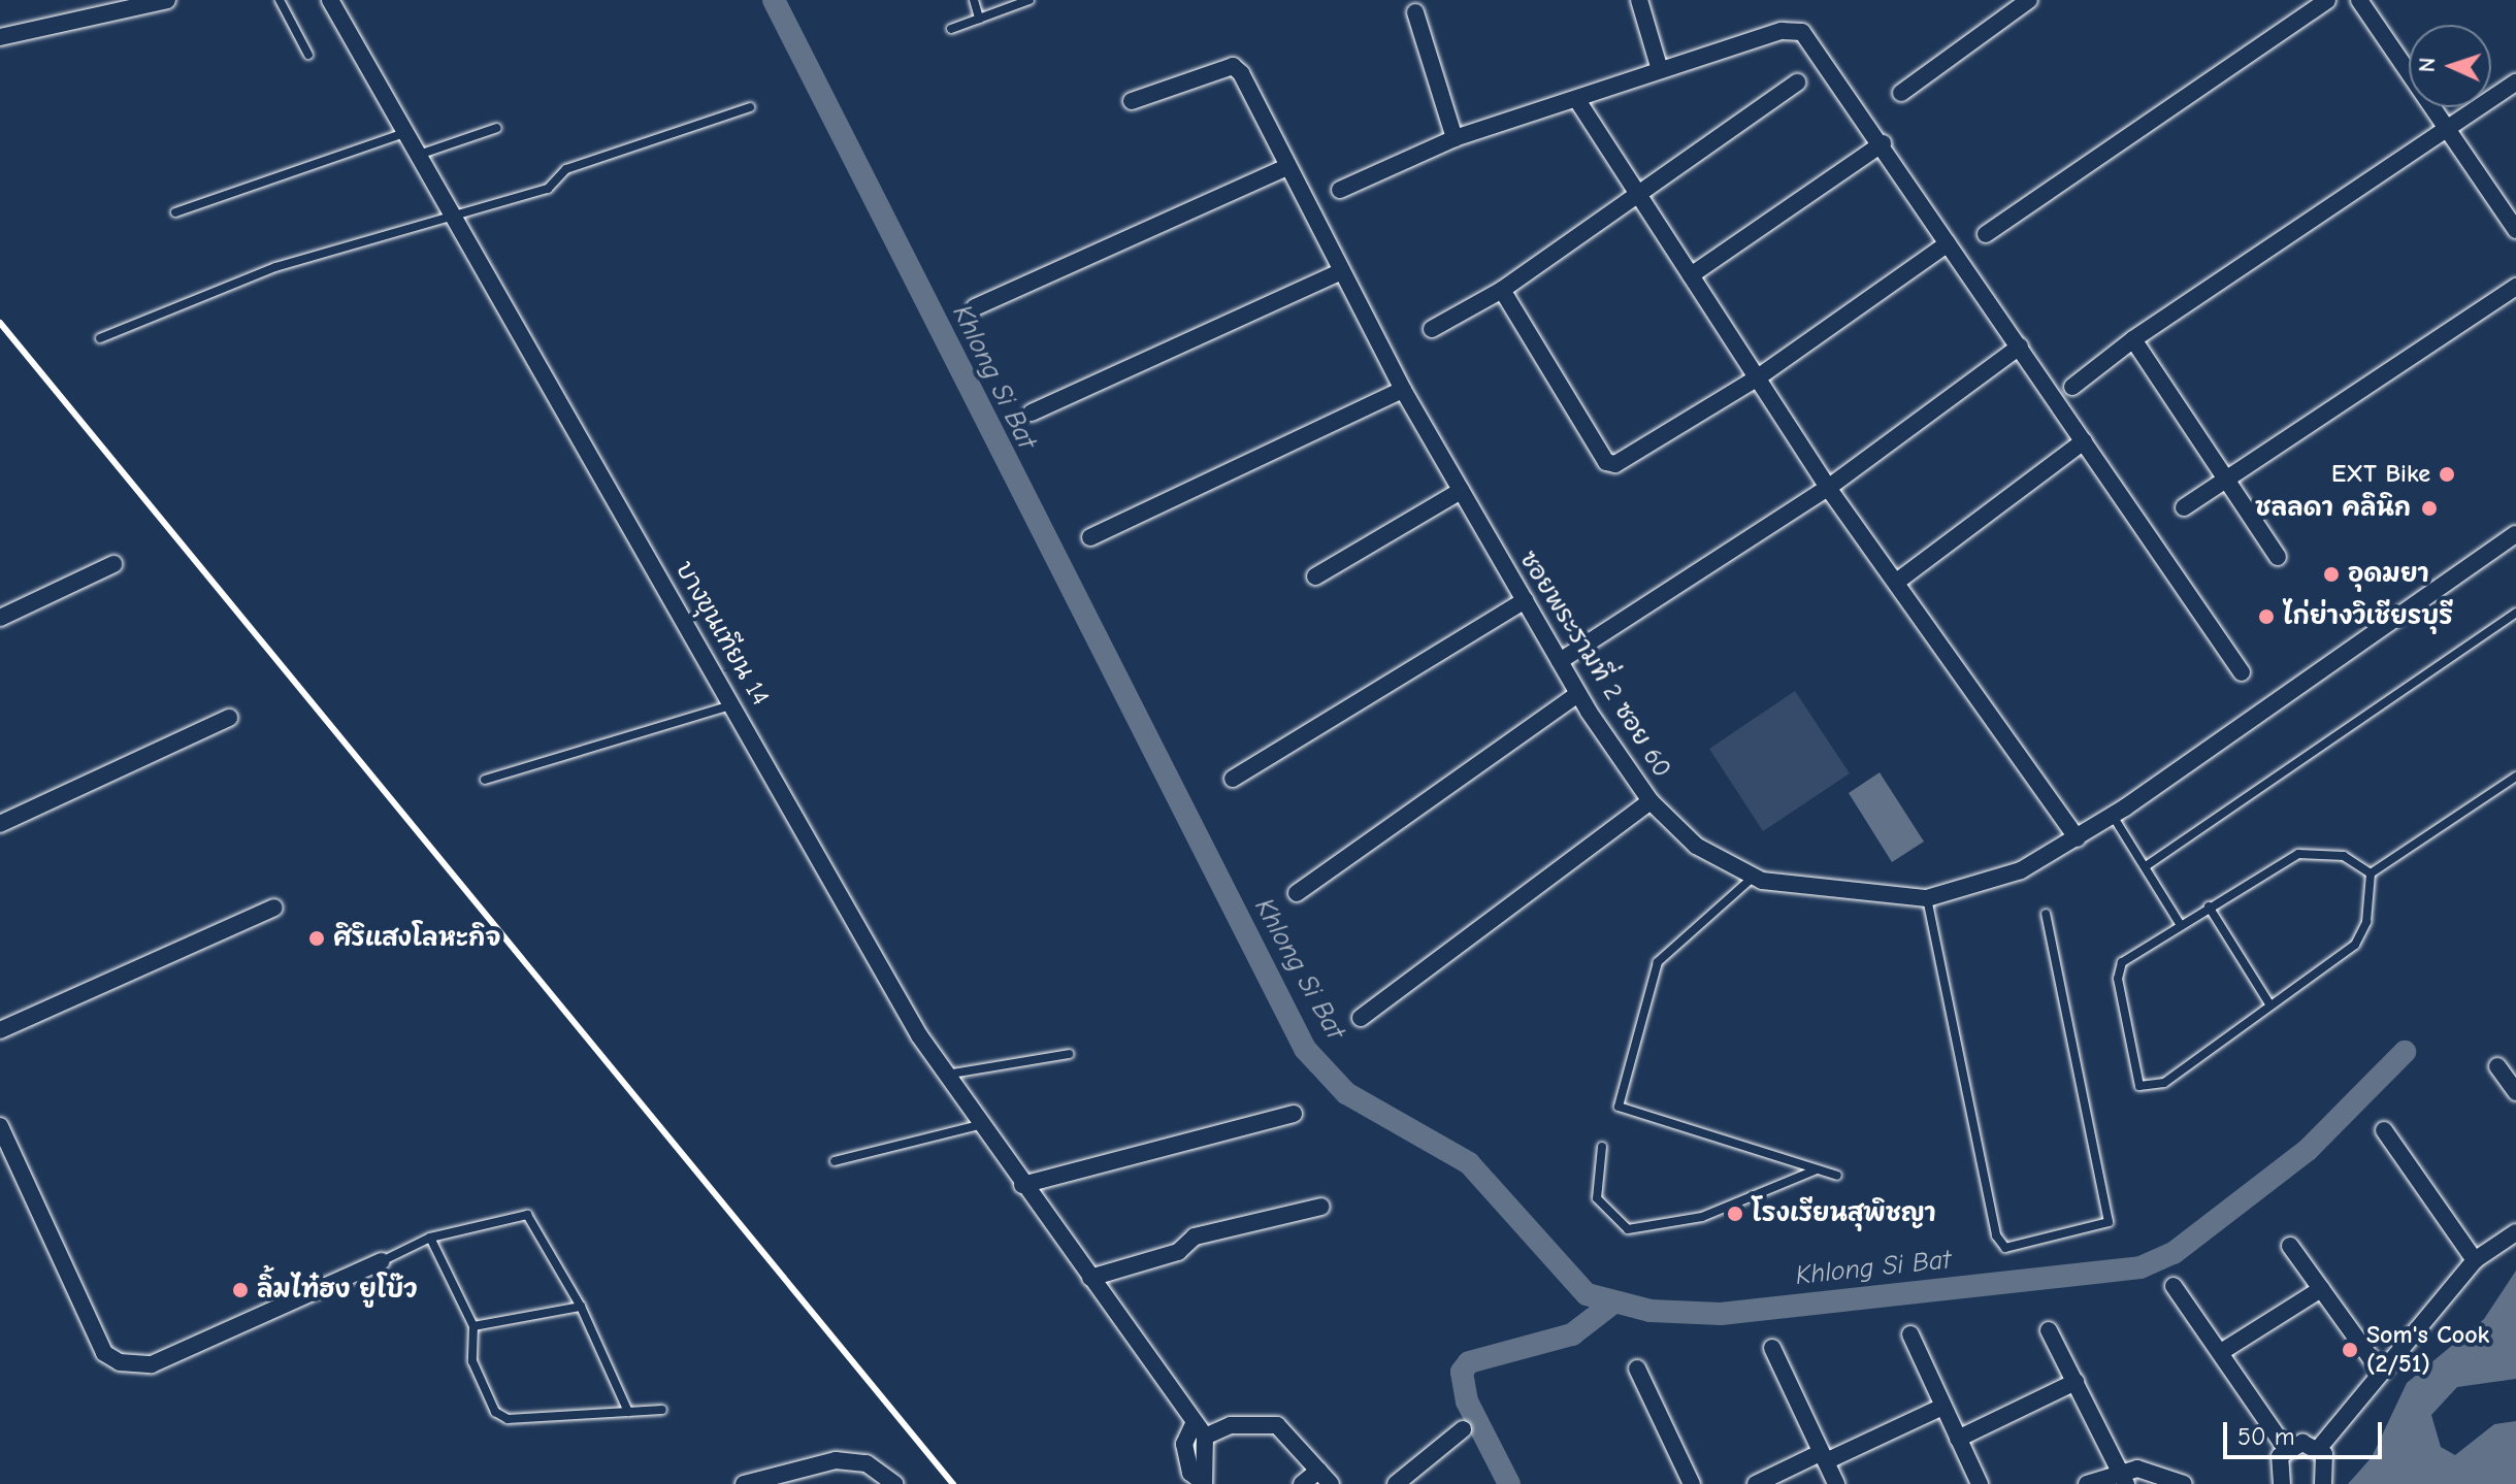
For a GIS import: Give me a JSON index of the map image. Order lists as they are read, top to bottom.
{
  "streets": {
    "street": ["บางขุนเทียน 14", "ซอยพระรามที่ 2 ซอย 60"]
  },
  "water": ["Khlong Si Bat"],
  "places": [
    "EXT Bike",
    "ชลลดา คลินิก",
    "อุดมยา",
    "ไก่ย่างวิเชียรบุรี",
    "ศิริแสงโลหะกิจ",
    "โรงเรียนสุพิชญา",
    "ลิ้มไท๋ฮง ยูโบ๊ว",
    "Som's Cook (2/51)"
  ],
  "scale_bar": "50 m",
  "north": "left"
}
